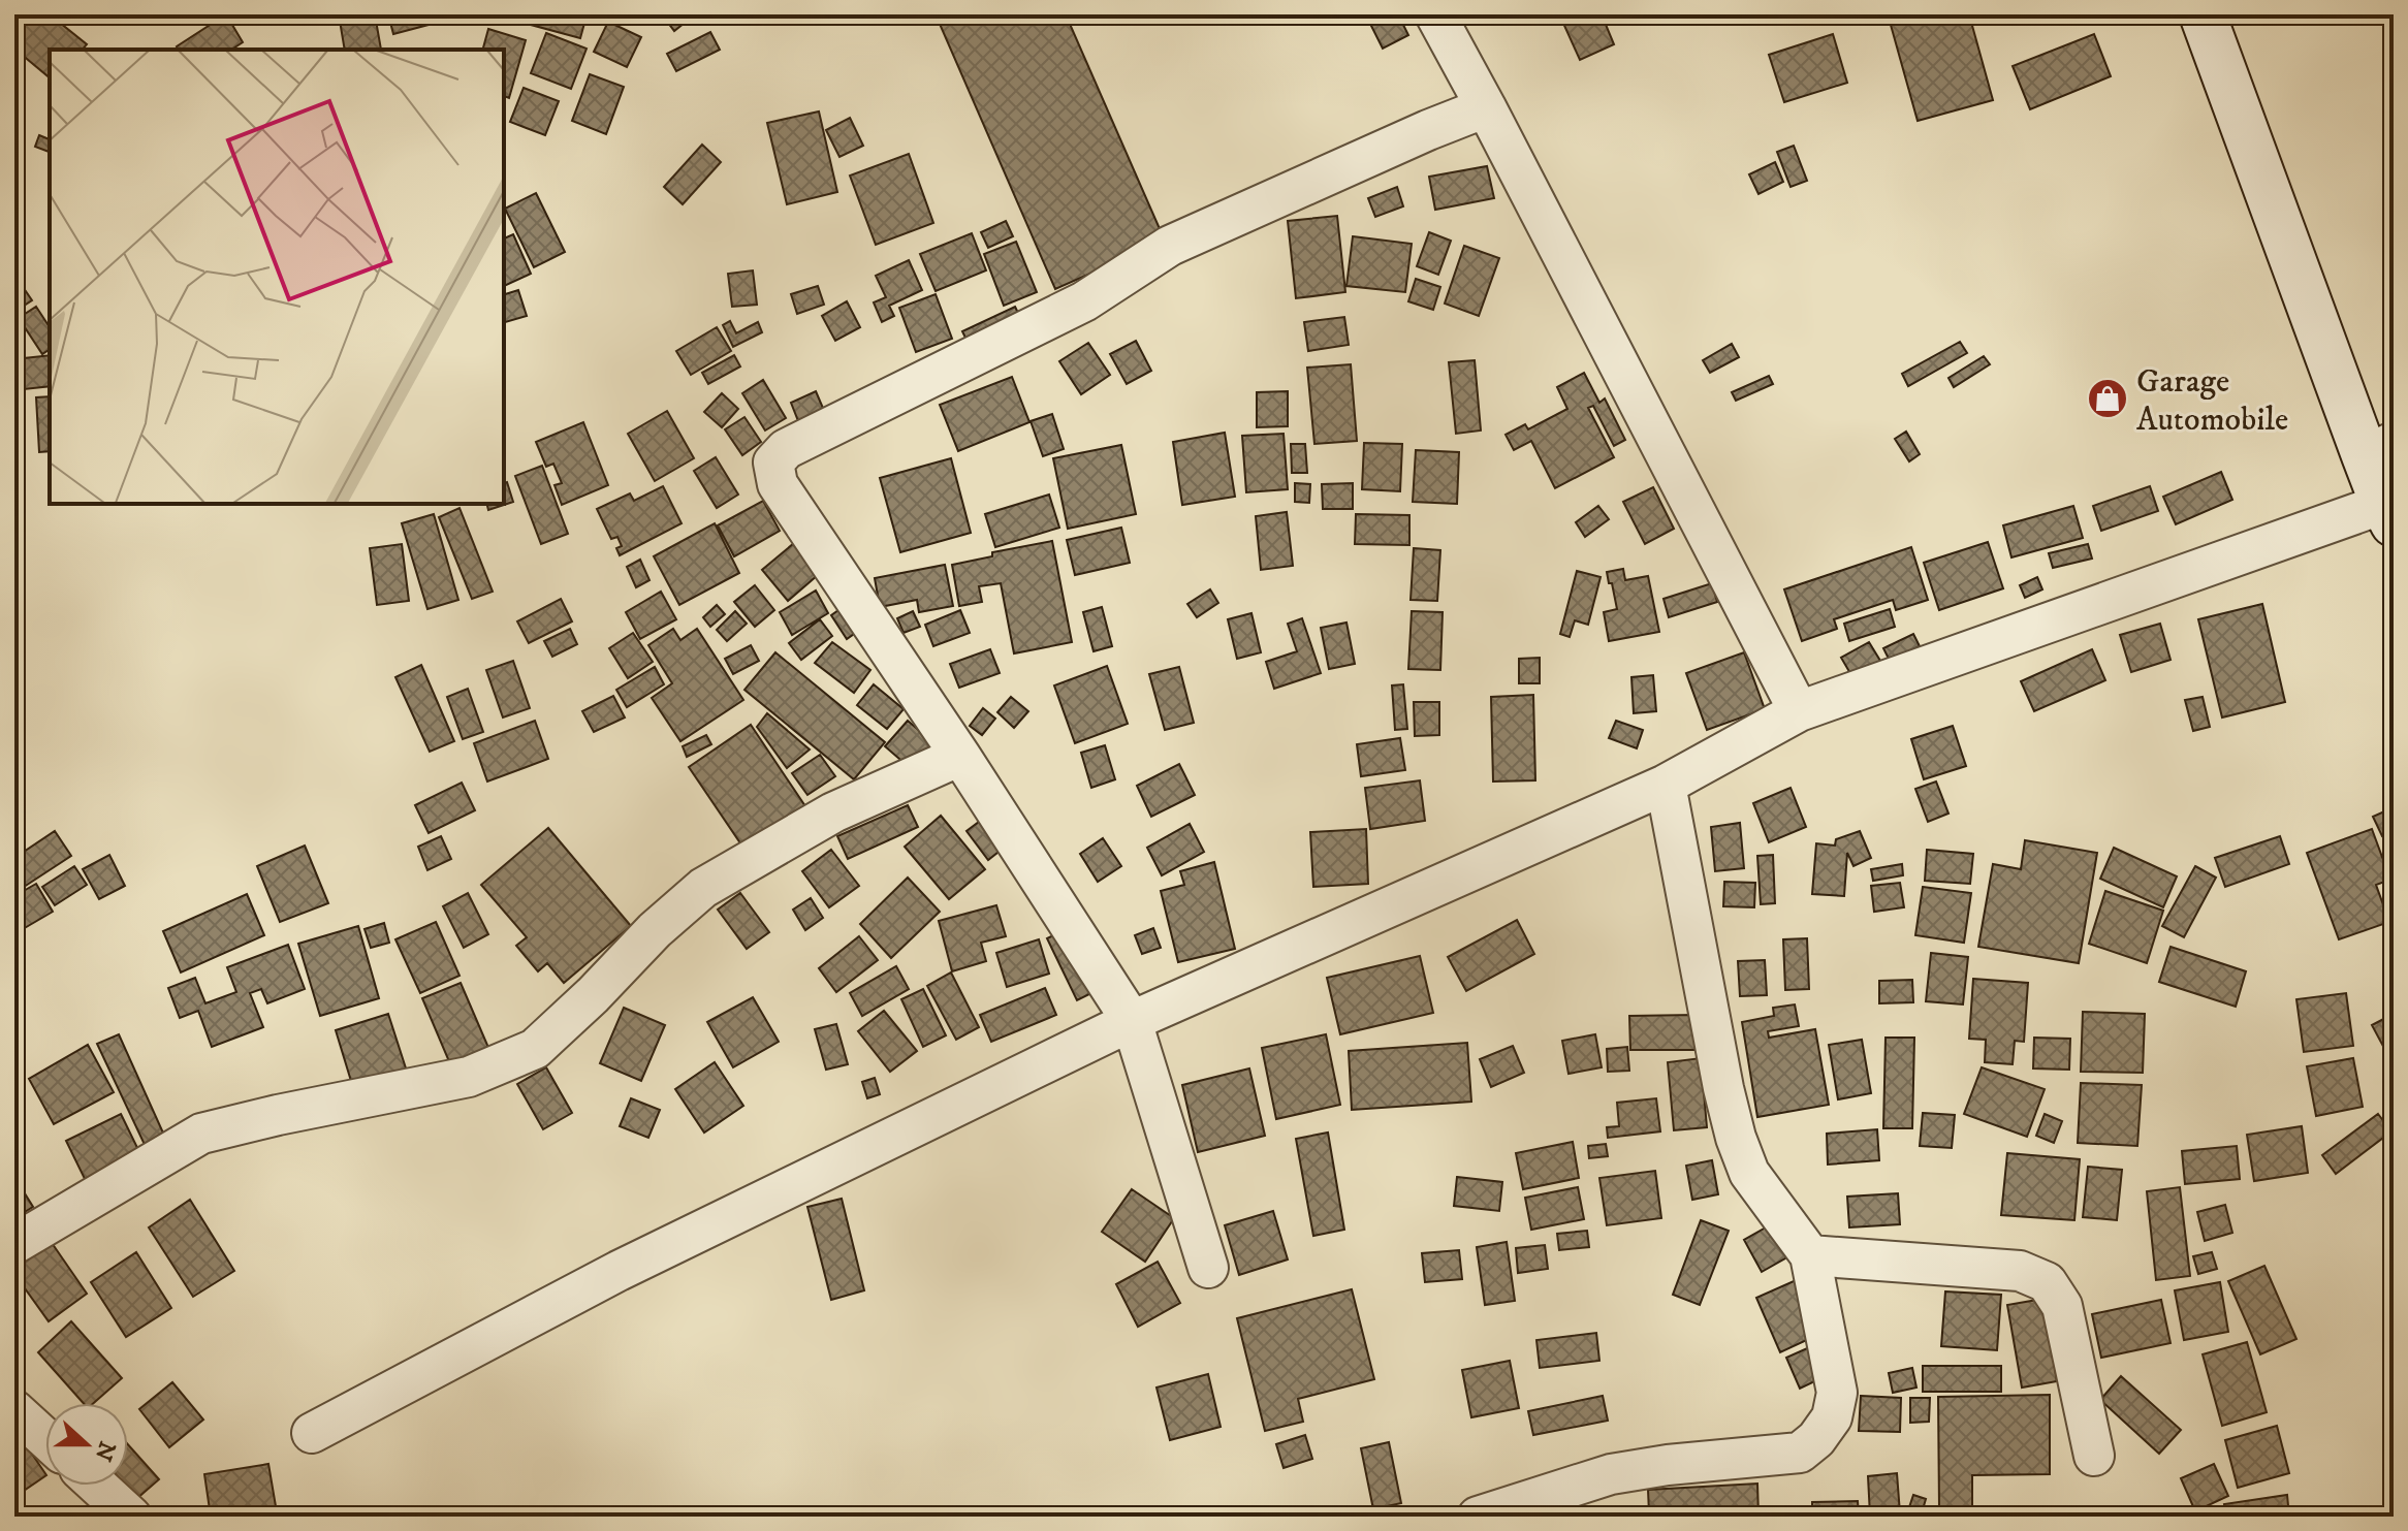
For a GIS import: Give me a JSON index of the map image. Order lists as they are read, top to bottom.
{
  "places": {
    "shop": ["Garage Automobile"]
  },
  "north": "right"
}
